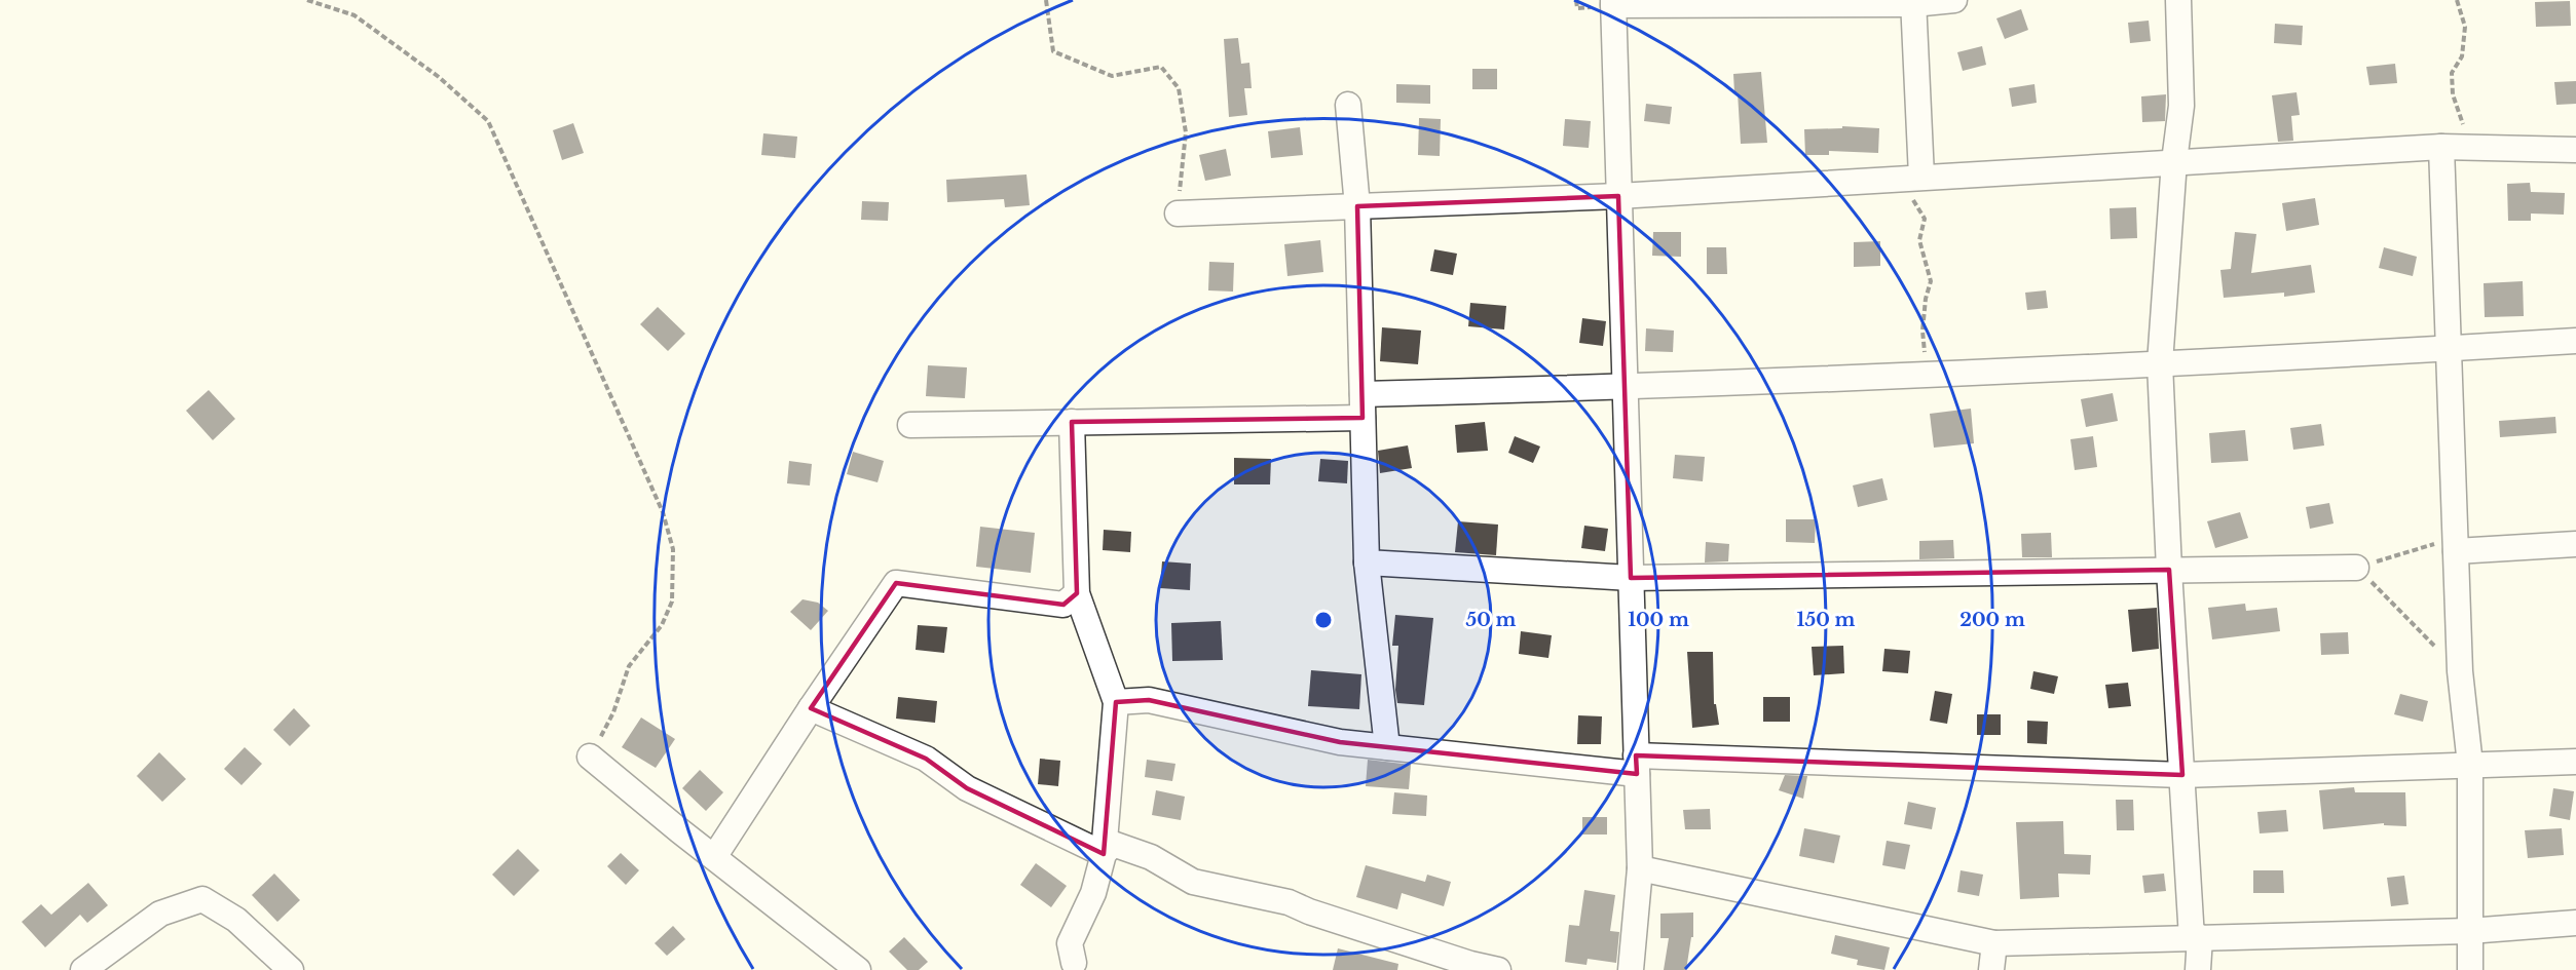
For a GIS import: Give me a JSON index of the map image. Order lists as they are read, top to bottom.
{
  "rings": [
    "50 m",
    "100 m",
    "150 m",
    "200 m"
  ]
}
